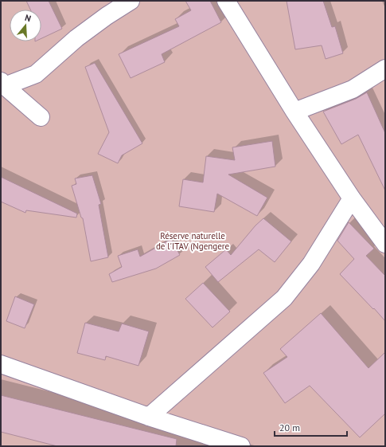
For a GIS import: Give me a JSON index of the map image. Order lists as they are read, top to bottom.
{
  "parks": ["Réserve naturelle de l'ITAV (Ngengere"],
  "scale_bar": "20 m",
  "north": "top"
}
